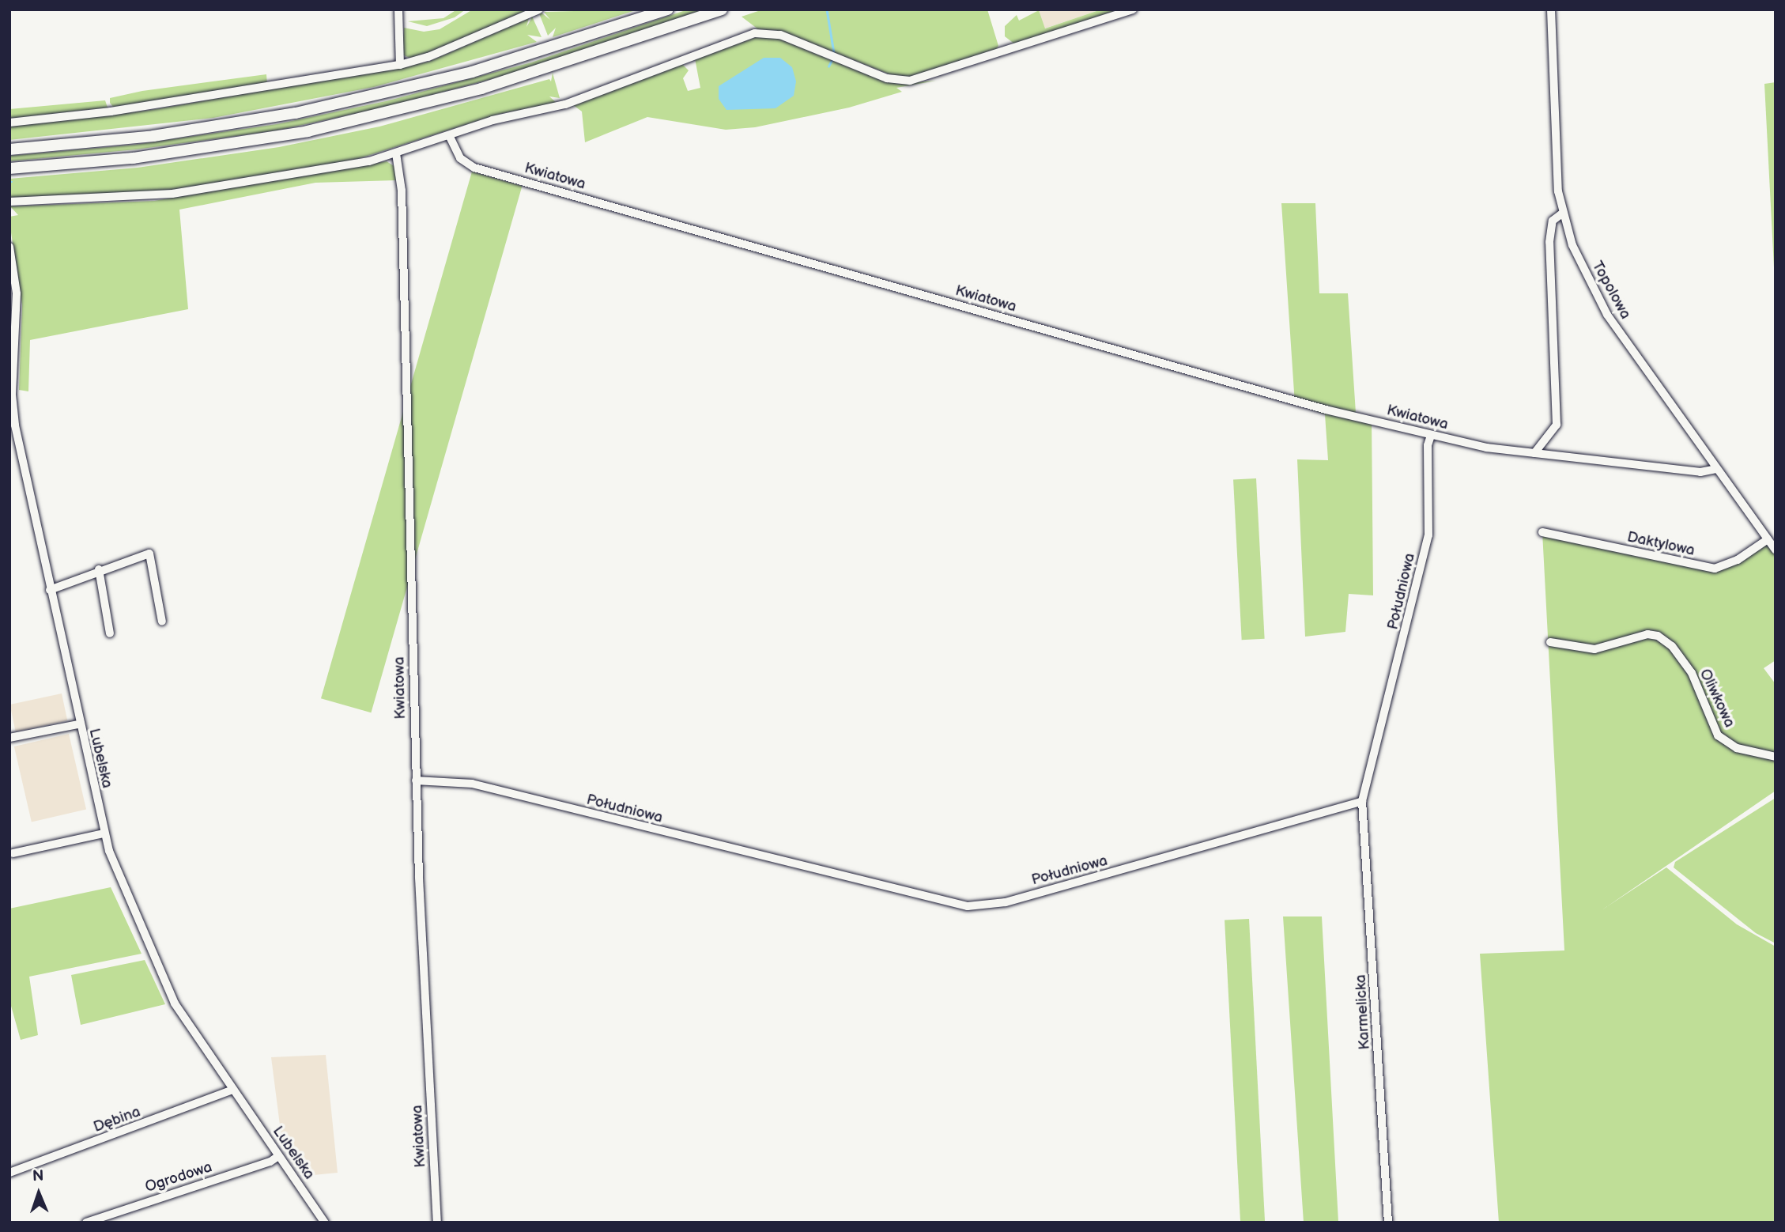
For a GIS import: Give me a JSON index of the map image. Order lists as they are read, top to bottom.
{
  "streets": {
    "street": [
      "Kwiatowa",
      "Topolowa",
      "Daktylowa",
      "Południowa",
      "Oliwkowa",
      "Lubelska",
      "Karmelicka",
      "Dębina",
      "Ogrodowa"
    ]
  },
  "crossings": [
    ["Kwiatowa", "Topolowa"],
    ["Kwiatowa", "Południowa"],
    ["Topolowa", "Daktylowa"],
    ["Południowa", "Karmelicka"],
    ["Lubelska", "Dębina"],
    ["Lubelska", "Ogrodowa"]
  ],
  "north": "top"
}
